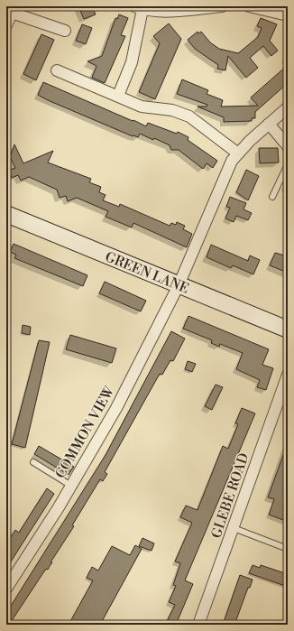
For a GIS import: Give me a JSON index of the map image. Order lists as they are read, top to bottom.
{
  "streets": {
    "street": ["GREEN LANE", "COMMON VIEW", "GLEBE ROAD"]
  },
  "crossings": [
    ["GREEN LANE", "COMMON VIEW"]
  ]
}
